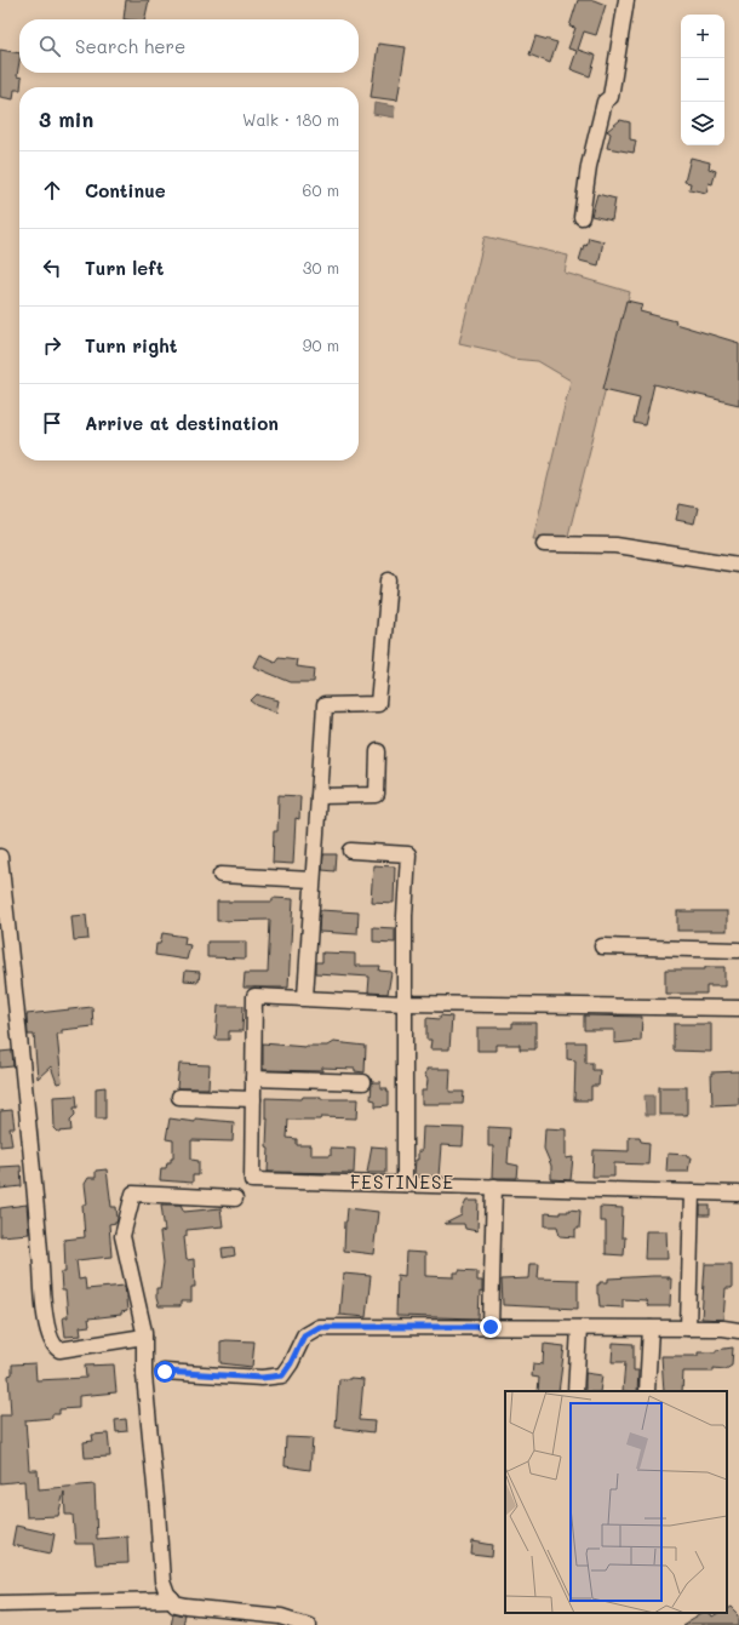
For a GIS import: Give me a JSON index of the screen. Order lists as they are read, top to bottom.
{
  "districts": ["FESTINESE"],
  "page": {
    "map_buttons": ["+", "−"],
    "search": "Search here",
    "heading": ["3 min", "Walk · 180 m"],
    "list": [
      ["Continue", "60 m"],
      ["Turn left", "30 m"],
      ["Turn right", "90 m"],
      "Arrive at destination"
    ]
  }
}
